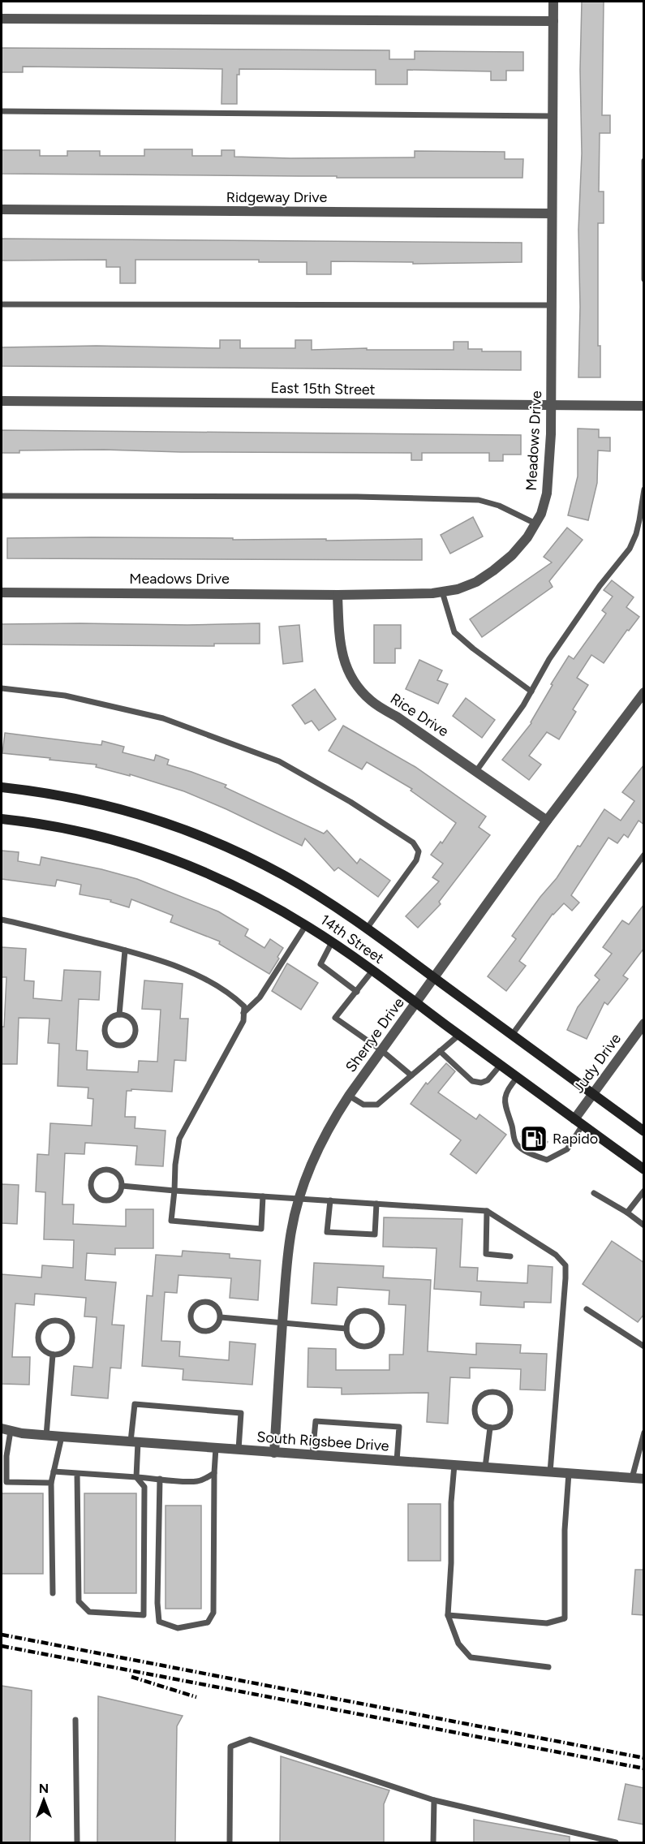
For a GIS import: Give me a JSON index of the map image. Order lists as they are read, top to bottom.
{
  "streets": {
    "main road": ["14th Street"],
    "street": [
      "Ridgeway Drive",
      "East 15th Street",
      "Meadows Drive",
      "Rice Drive",
      "Sherrye Drive",
      "Judy Drive",
      "South Rigsbee Drive"
    ]
  },
  "crossings": [
    ["Ridgeway Drive", "Meadows Drive"],
    ["East 15th Street", "Meadows Drive"],
    ["Meadows Drive", "Rice Drive"],
    ["Rice Drive", "Sherrye Drive"],
    ["14th Street", "Sherrye Drive"],
    ["14th Street", "Judy Drive"],
    ["Sherrye Drive", "South Rigsbee Drive"]
  ],
  "places": {
    "fuel station": ["Rapido"]
  },
  "north": "top"
}
